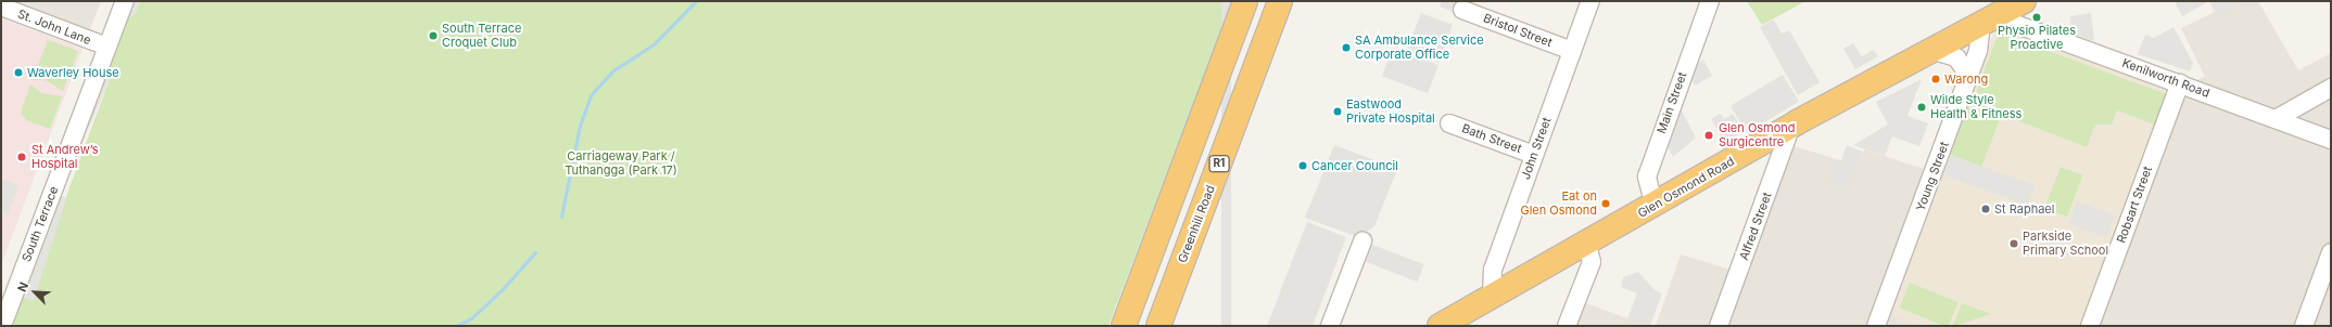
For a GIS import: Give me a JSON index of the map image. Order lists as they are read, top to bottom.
{
  "streets": {
    "highway": ["R1", "Glen Osmond Road", "Greenhill Road"],
    "street": [
      "St. John Lane",
      "Bristol Street",
      "Kenilworth Road",
      "Main Street",
      "Bath Street",
      "John Street",
      "Young Street",
      "Robsart Street",
      "South Terrace",
      "Alfred Street"
    ]
  },
  "crossings": [
    ["St. John Lane", "South Terrace"],
    ["Bristol Street", "John Street"],
    ["Kenilworth Road", "Glen Osmond Road"],
    ["Kenilworth Road", "Robsart Street"],
    ["Main Street", "Glen Osmond Road"],
    ["Bath Street", "John Street"],
    ["John Street", "Glen Osmond Road"],
    ["Young Street", "Glen Osmond Road"],
    ["Glen Osmond Road", "Alfred Street"]
  ],
  "parks": ["Carriageway Park / Tuthangga (Park 17)"],
  "places": [
    "Physio Pilates Proactive",
    "South Terrace Croquet Club",
    "SA Ambulance Service Corporate Office",
    "Waverley House",
    "Warong",
    "Wilde Style Health & Fitness",
    "Eastwood Private Hospital",
    "Glen Osmond Surgicentre",
    "St Andrew’s Hospital",
    "Cancer Council",
    "Eat on Glen Osmond",
    "St Raphael",
    "Parkside Primary School"
  ],
  "north": "top left"
}
